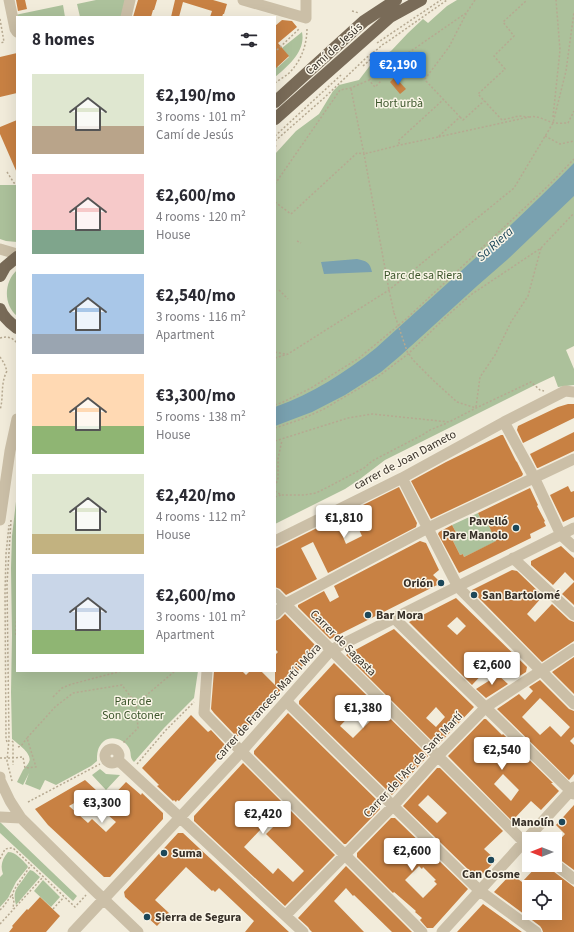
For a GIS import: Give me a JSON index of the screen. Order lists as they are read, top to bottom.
{
  "streets": {
    "main road": ["Camí de Jesús"],
    "street": [
      "carrer de Joan Dameto",
      "Carrer de Sagasta",
      "carrer de Francesc Martí i Móra",
      "Carrer de l'Arc de Sant Martí"
    ]
  },
  "crossings": [
    ["Carrer de Sagasta", "carrer de Francesc Martí i Móra"],
    ["Carrer de Sagasta", "Carrer de l'Arc de Sant Martí"]
  ],
  "water": ["Sa Riera"],
  "parks": ["Hort urbà", "Parc de sa Riera", "Parc de Son Cotoner"],
  "places": [
    "Pavelló Pare Manolo",
    "Orión",
    "San Bartolomé",
    "Bar Mora",
    "Manolín",
    "Suma",
    "Can Cosme",
    "Sierra de Segura"
  ],
  "north": "left",
  "page": {
    "heading": "8 homes",
    "price": [
      "€2,190",
      "€1,810",
      "€2,600",
      "€1,380",
      "€2,540",
      "€3,300",
      "€2,420",
      "€2,600"
    ],
    "list": [
      {
        "name": "€2,190/mo",
        "note": "3 rooms · 101 m² · Camí de Jesús"
      },
      {
        "name": "€2,600/mo",
        "note": "4 rooms · 120 m² · House"
      },
      {
        "name": "€2,540/mo",
        "note": "3 rooms · 116 m² · Apartment"
      },
      {
        "name": "€3,300/mo",
        "note": "5 rooms · 138 m² · House"
      },
      {
        "name": "€2,420/mo",
        "note": "4 rooms · 112 m² · House"
      },
      {
        "name": "€2,600/mo",
        "note": "3 rooms · 101 m² · Apartment"
      }
    ]
  }
}
